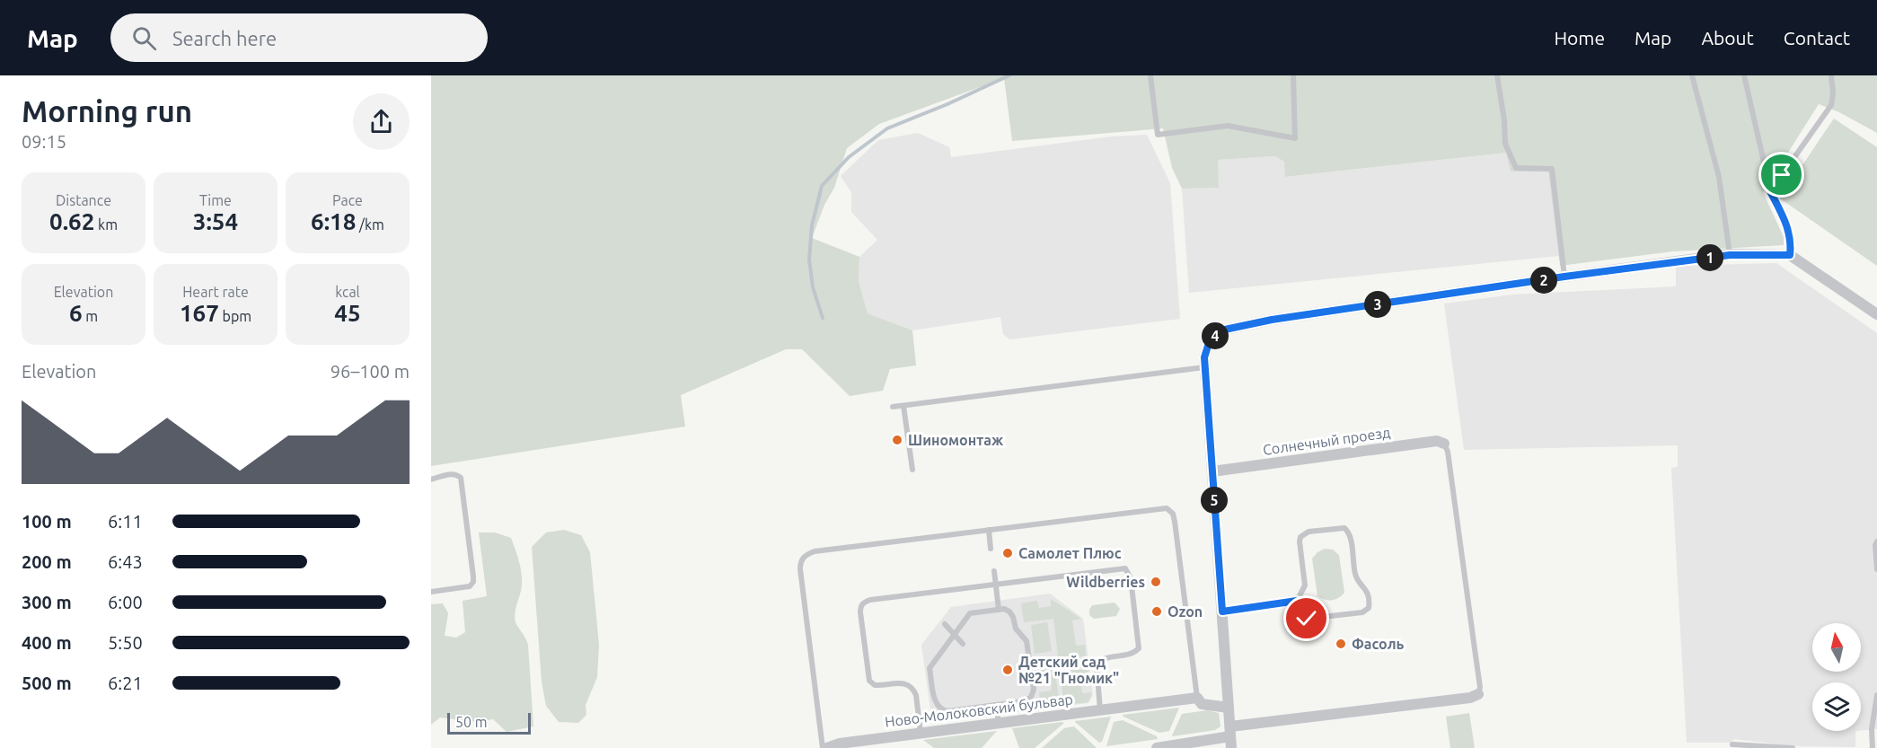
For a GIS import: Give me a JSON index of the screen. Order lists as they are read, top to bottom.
{
  "streets": {
    "street": ["Солнечный проезд", "Ново-Молоковский бульвар"]
  },
  "places": [
    "Шиномонтаж",
    "Самолет Плюс",
    "Wildberries",
    "Ozon",
    "Фасоль",
    "Детский сад №21 \"Гномик\""
  ],
  "scale_bar": "50 m",
  "north": "top",
  "page": {
    "header": "Map",
    "search": "Search here",
    "nav": [
      "Home",
      "Map",
      "About",
      "Contact"
    ],
    "heading": ["Morning run", "09:15"],
    "stats": [
      ["Distance", "0.62 km"],
      ["Time", "3:54"],
      ["Pace", "6:18 /km"],
      ["Elevation", "6 m"],
      ["Heart rate", "167 bpm"],
      ["kcal", "45"]
    ],
    "pins": [
      "1",
      "2",
      "3",
      "4",
      "5"
    ],
    "chart": ["Elevation", "96–100 m"],
    "list": [
      {
        "name": "100 m",
        "note": "6:11"
      },
      {
        "name": "200 m",
        "note": "6:43"
      },
      {
        "name": "300 m",
        "note": "6:00"
      },
      {
        "name": "400 m",
        "note": "5:50"
      },
      {
        "name": "500 m",
        "note": "6:21"
      }
    ],
    "scale": "50 m"
  }
}
